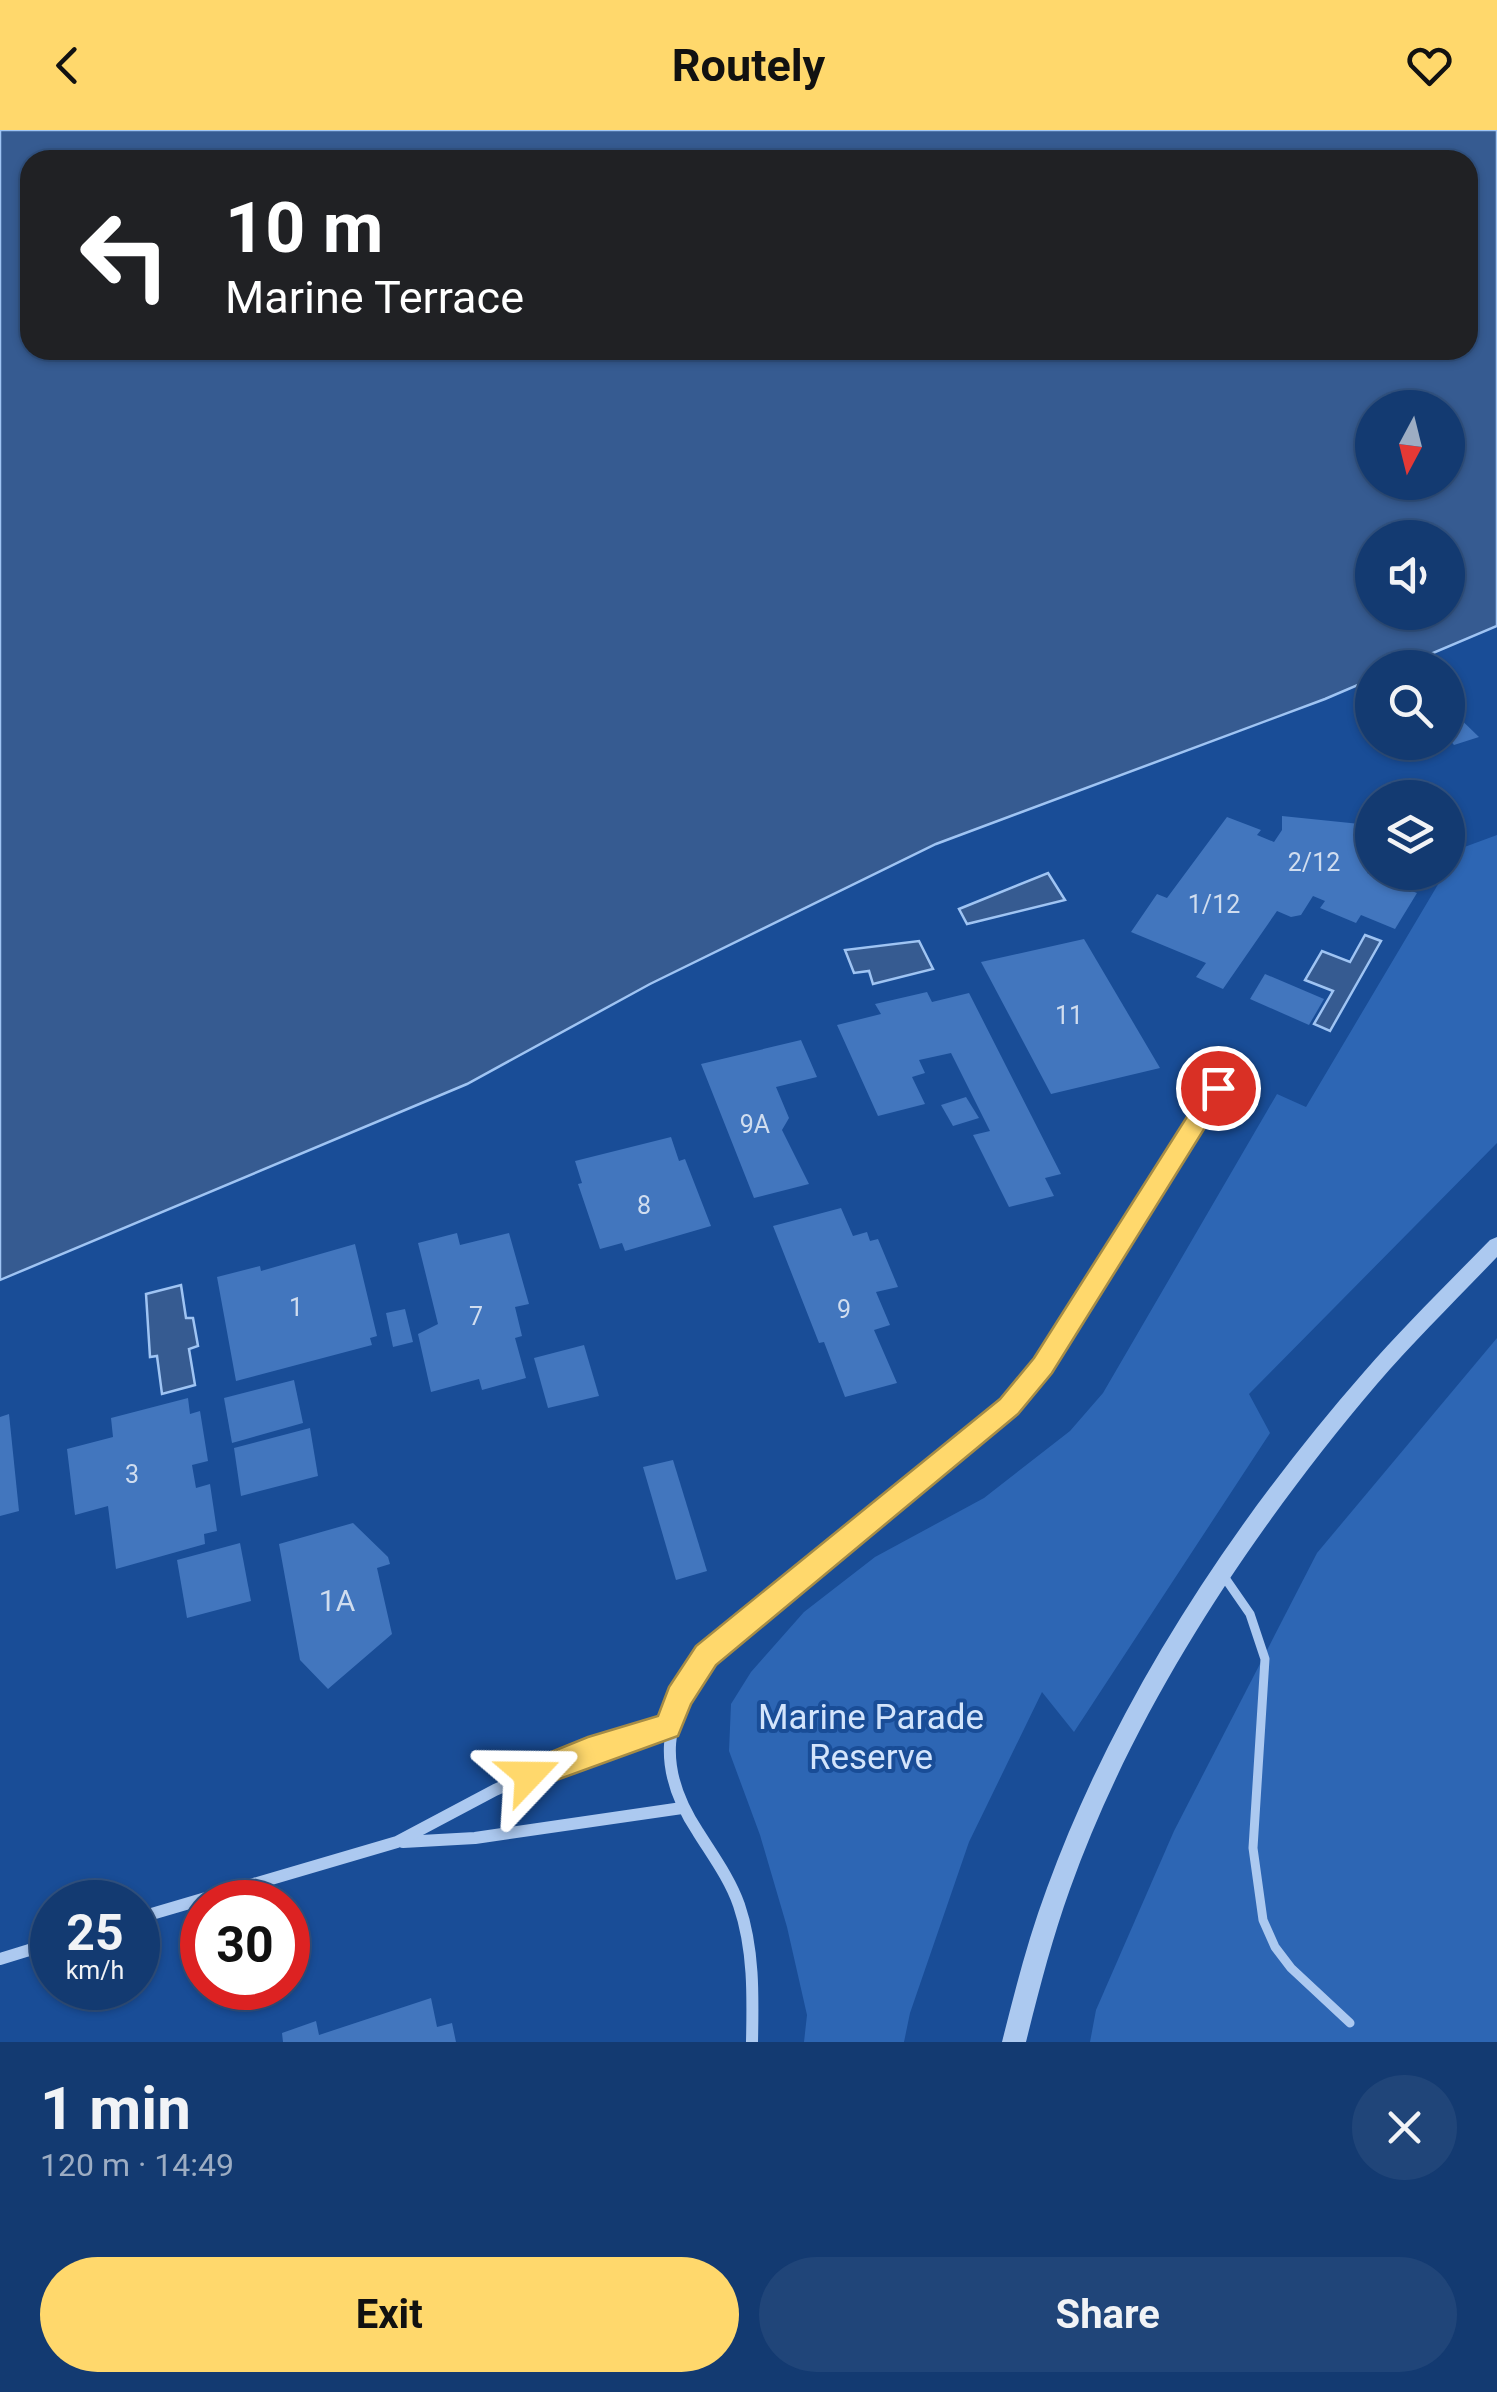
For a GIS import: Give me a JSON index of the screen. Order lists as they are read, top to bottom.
{
  "parks": ["Marine Parade Reserve"],
  "house_numbers": [
    "2/12",
    "1/12",
    "11",
    "9A",
    "8",
    "1",
    "9",
    "7",
    "3",
    "1A"
  ],
  "north": "bottom",
  "page": {
    "header": "Routely",
    "turn": ["10 m", "Marine Terrace"],
    "speed": "25 km/h",
    "limit": "30",
    "heading": ["1 min", "120 m · 14:49"],
    "buttons": ["Exit", "Share"]
  }
}
